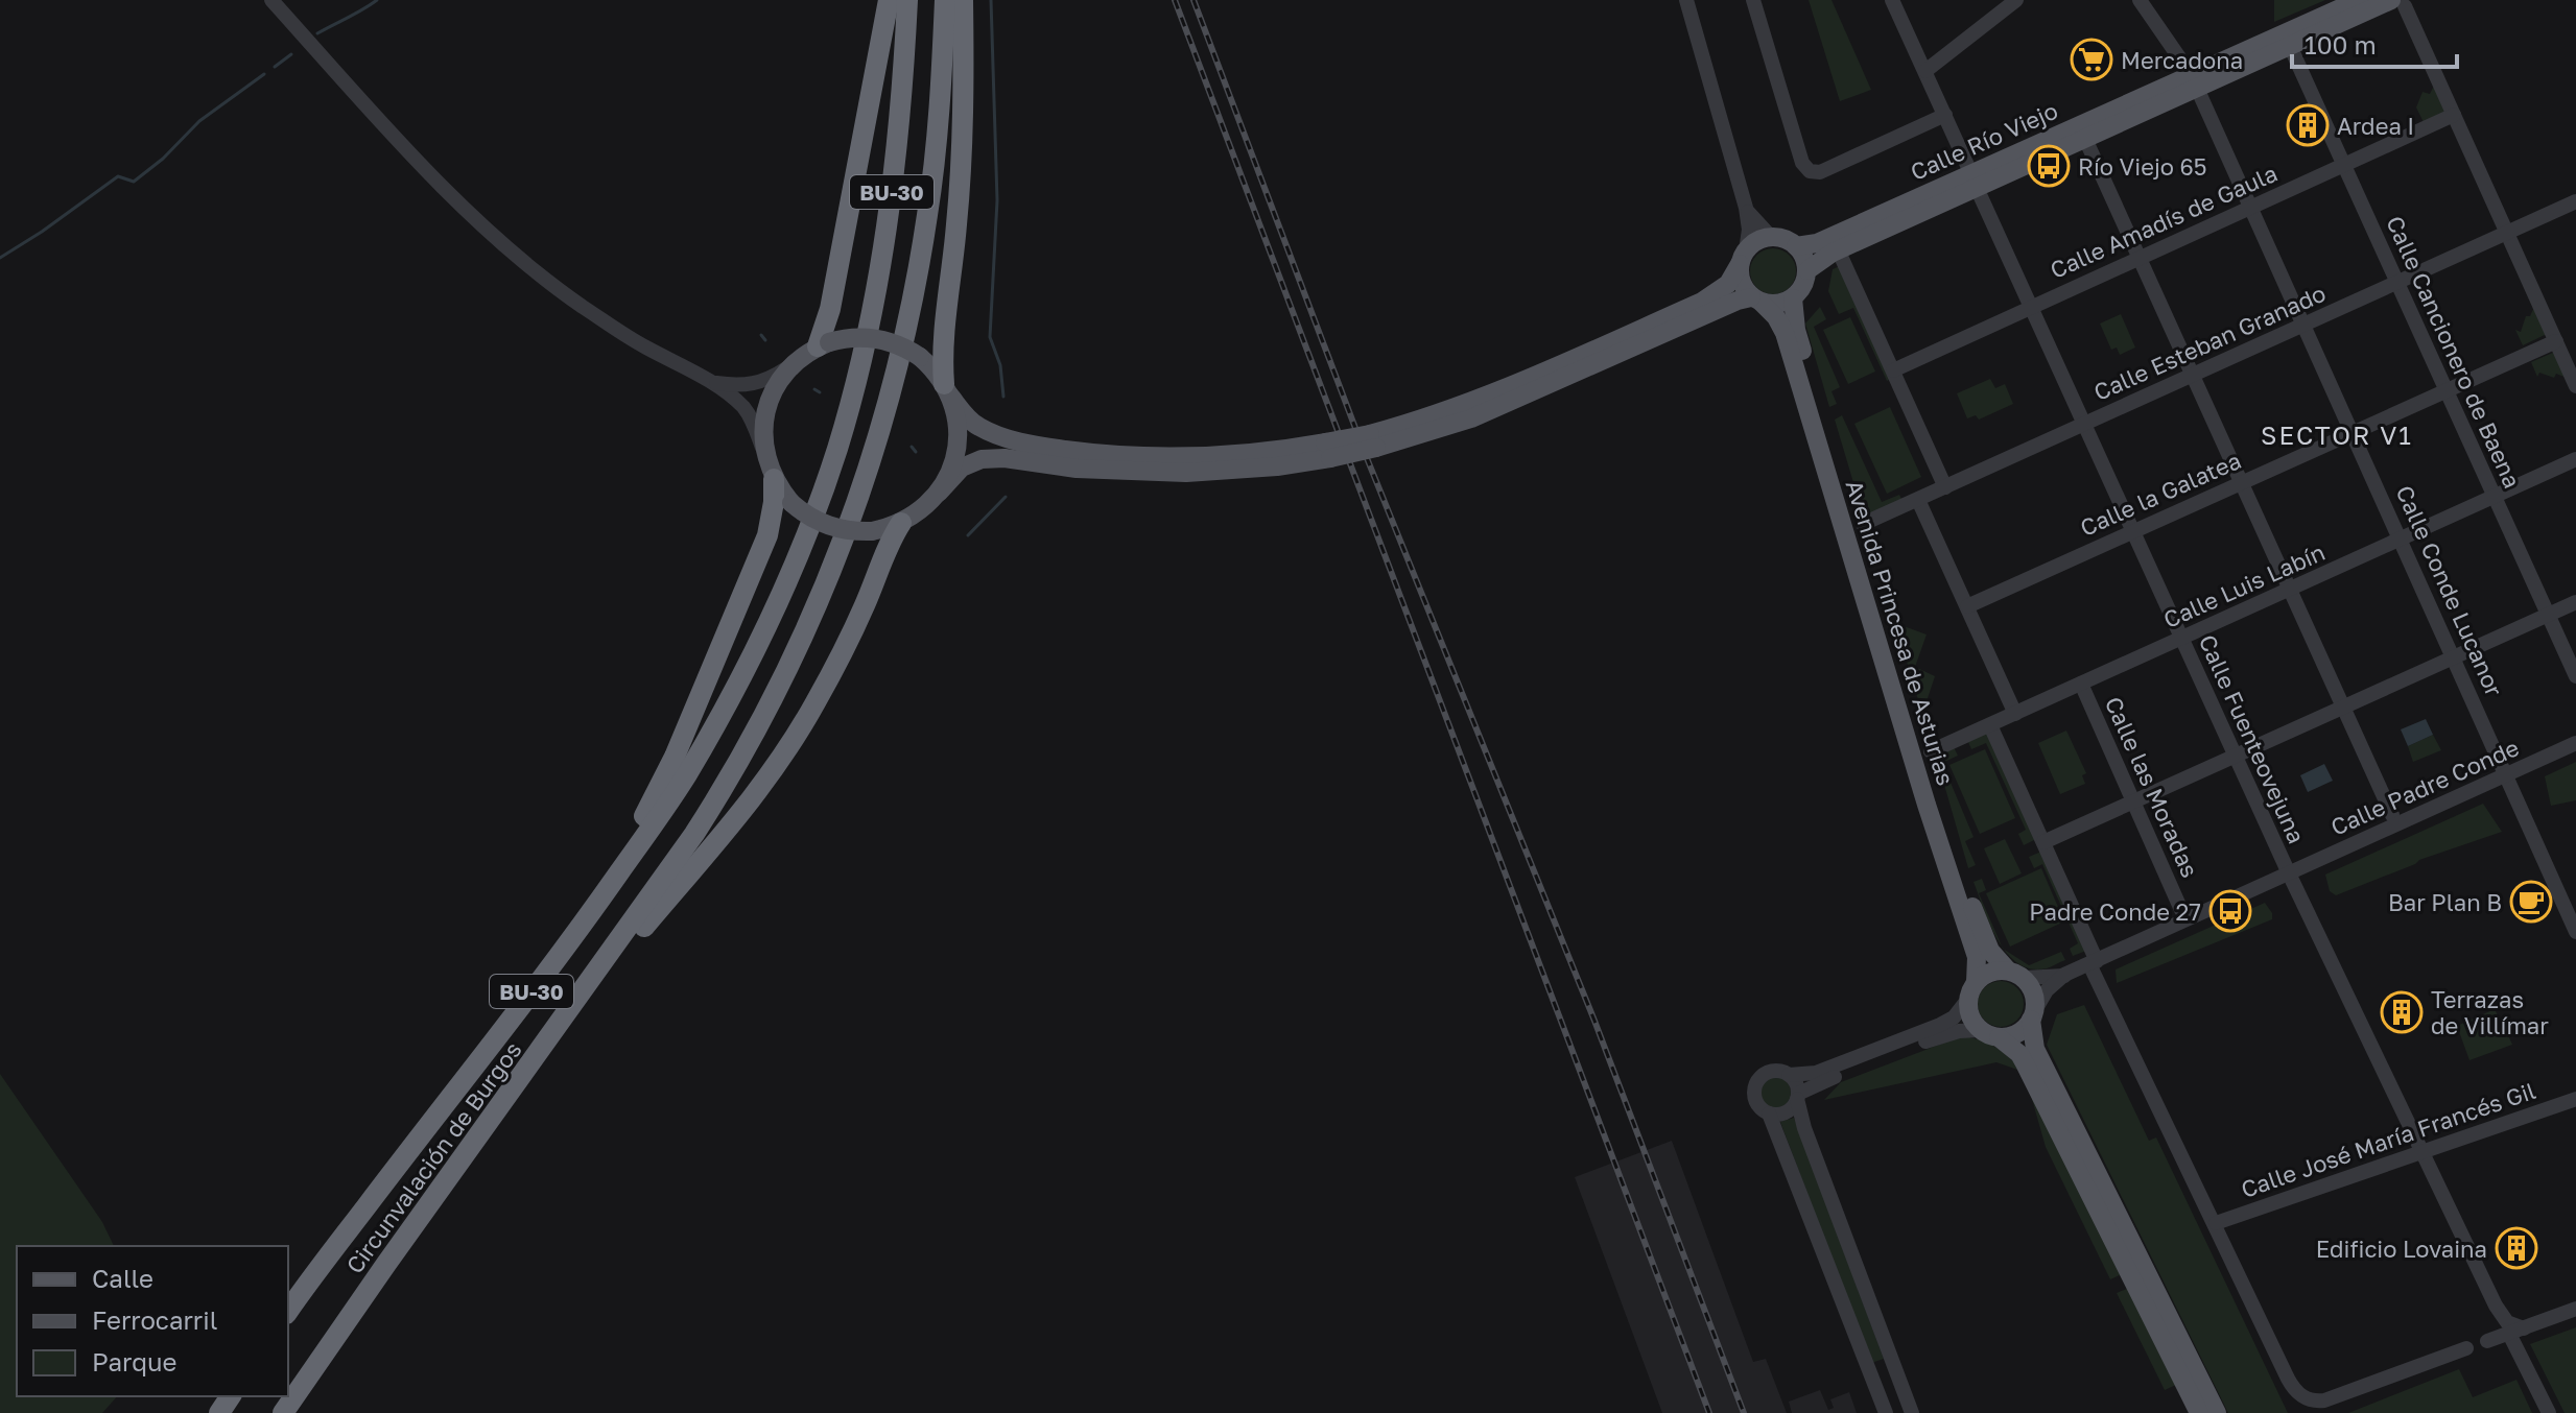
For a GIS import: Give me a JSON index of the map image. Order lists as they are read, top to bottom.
{
  "streets": {
    "highway": ["BU-30", "Circunvalación de Burgos"],
    "main road": ["Calle Río Viejo", "Avenida Princesa de Asturias"],
    "street": [
      "Calle Amadís de Gaula",
      "Calle Esteban Granado",
      "Calle Cancionero de Baena",
      "Calle la Galatea",
      "Calle Luis Labín",
      "Calle Conde Lucanor",
      "Calle Fuenteovejuna",
      "Calle las Moradas",
      "Calle Padre Conde",
      "Calle José María Francés Gil"
    ]
  },
  "crossings": [
    ["Calle Río Viejo", "Calle Cancionero de Baena"],
    ["Calle Río Viejo", "Calle Conde Lucanor"],
    ["Calle Río Viejo", "Avenida Princesa de Asturias"],
    ["Calle Río Viejo", "Calle Fuenteovejuna"],
    ["Calle Amadís de Gaula", "Calle Cancionero de Baena"],
    ["Calle Amadís de Gaula", "Calle Conde Lucanor"],
    ["Calle Amadís de Gaula", "Calle Fuenteovejuna"],
    ["Calle Esteban Granado", "Calle Cancionero de Baena"],
    ["Calle Esteban Granado", "Calle Conde Lucanor"],
    ["Calle Esteban Granado", "Calle Fuenteovejuna"],
    ["Calle Cancionero de Baena", "Calle la Galatea"],
    ["Calle Cancionero de Baena", "Calle Luis Labín"],
    ["Calle la Galatea", "Calle Conde Lucanor"],
    ["Calle la Galatea", "Calle Fuenteovejuna"],
    ["Calle Luis Labín", "Calle Conde Lucanor"],
    ["Calle Luis Labín", "Calle Fuenteovejuna"],
    ["Calle Luis Labín", "Calle las Moradas"],
    ["Calle Conde Lucanor", "Calle Padre Conde"],
    ["Avenida Princesa de Asturias", "Calle Padre Conde"],
    ["Calle Fuenteovejuna", "Calle Padre Conde"],
    ["Calle Fuenteovejuna", "Calle José María Francés Gil"]
  ],
  "districts": ["SECTOR V1"],
  "places": {
    "supermarket": ["Mercadona"],
    "building": ["Ardea I", "Terrazas de Villímar", "Edificio Lovaina"],
    "bus stop": ["Río Viejo 65", "Padre Conde 27"],
    "cafe": ["Bar Plan B"]
  },
  "legend": ["Calle", "Ferrocarril", "Parque"],
  "scale_bar": "100 m"
}
